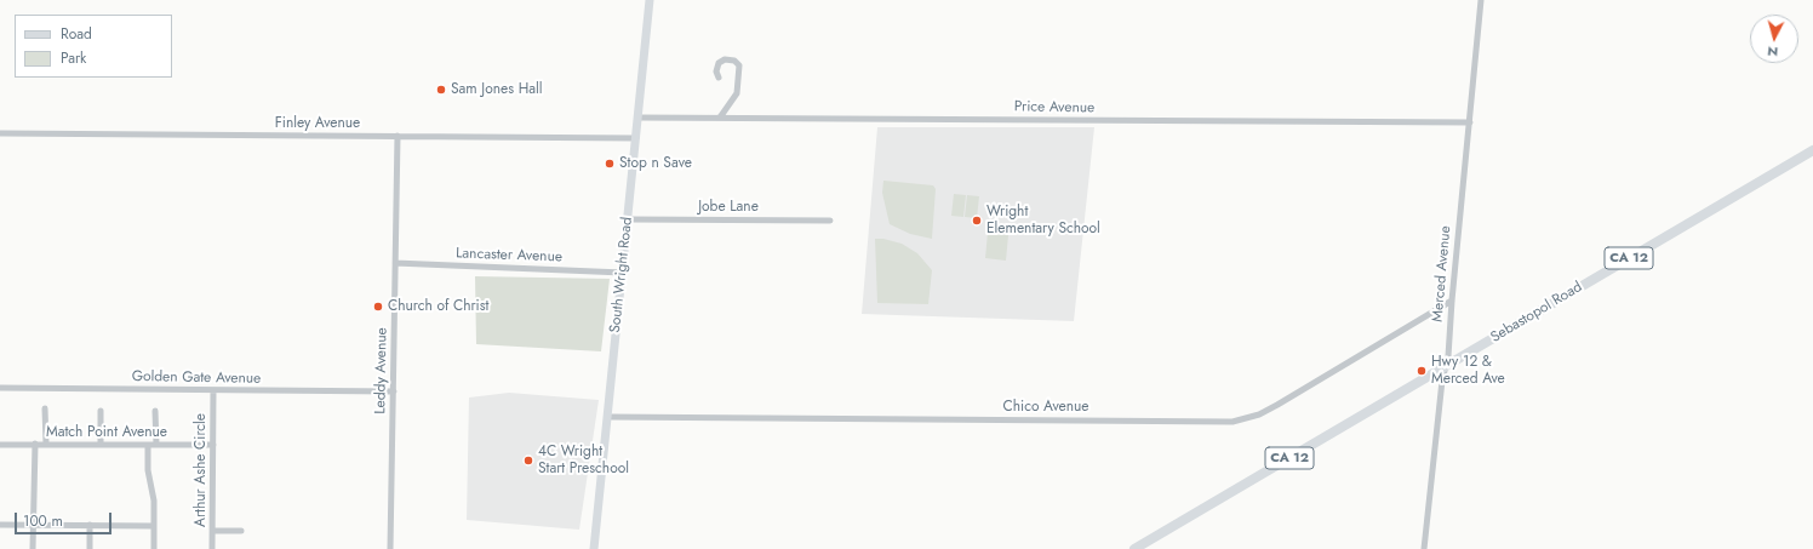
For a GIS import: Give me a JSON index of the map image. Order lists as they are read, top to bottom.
{
  "streets": {
    "main road": ["CA 12", "South Wright Road", "Sebastopol Road"],
    "street": [
      "Price Avenue",
      "Finley Avenue",
      "Jobe Lane",
      "Lancaster Avenue",
      "Merced Avenue",
      "Leddy Avenue",
      "Golden Gate Avenue",
      "Chico Avenue",
      "Match Point Avenue",
      "Arthur Ashe Circle"
    ]
  },
  "crossings": [
    ["Price Avenue", "Merced Avenue"],
    ["Price Avenue", "South Wright Road"],
    ["Finley Avenue", "South Wright Road"],
    ["Finley Avenue", "Leddy Avenue"],
    ["Jobe Lane", "South Wright Road"],
    ["Lancaster Avenue", "South Wright Road"],
    ["Lancaster Avenue", "Leddy Avenue"],
    ["Merced Avenue", "Sebastopol Road"],
    ["Merced Avenue", "Chico Avenue"],
    ["South Wright Road", "Chico Avenue"],
    ["Leddy Avenue", "Golden Gate Avenue"],
    ["Golden Gate Avenue", "Arthur Ashe Circle"],
    ["Match Point Avenue", "Arthur Ashe Circle"]
  ],
  "places": [
    "Sam Jones Hall",
    "Stop n Save",
    "Wright Elementary School",
    "Church of Christ",
    "Hwy 12 & Merced Ave",
    "4C Wright Start Preschool"
  ],
  "legend": ["Road", "Park"],
  "scale_bar": "100 m",
  "north": "bottom"
}
